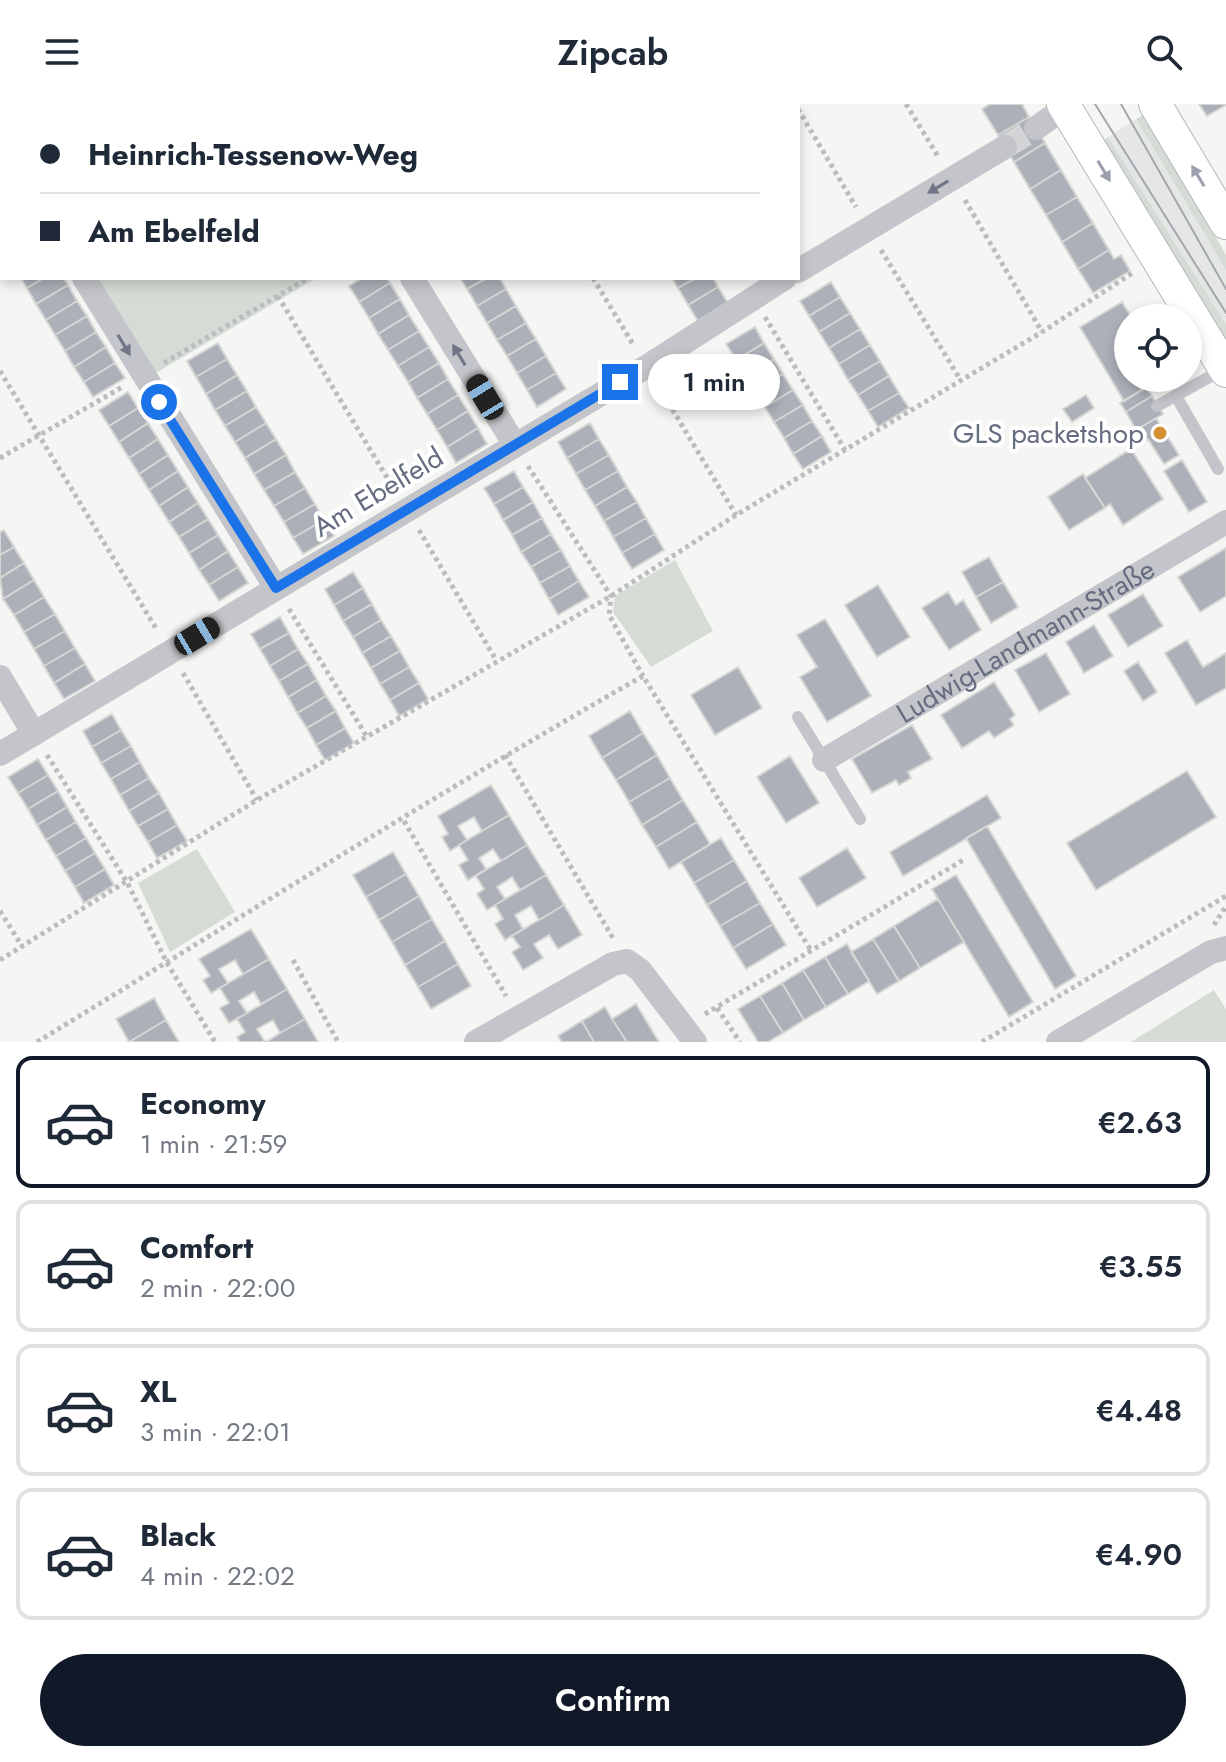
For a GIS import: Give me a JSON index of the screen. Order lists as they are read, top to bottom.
{
  "streets": {
    "street": ["Am Ebelfeld", "Ludwig-Landmann-Straße"]
  },
  "places": ["GLS packetshop"],
  "page": {
    "header": "Zipcab",
    "banner": ["Heinrich-Tessenow-Weg", "Am Ebelfeld"],
    "bubble": "1 min",
    "list": [
      {
        "name": "Economy",
        "note": "1 min · 21:59",
        "value": "€2.63"
      },
      {
        "name": "Comfort",
        "note": "2 min · 22:00",
        "value": "€3.55"
      },
      {
        "name": "XL",
        "note": "3 min · 22:01",
        "value": "€4.48"
      },
      {
        "name": "Black",
        "note": "4 min · 22:02",
        "value": "€4.90"
      }
    ],
    "buttons": "Confirm"
  }
}
